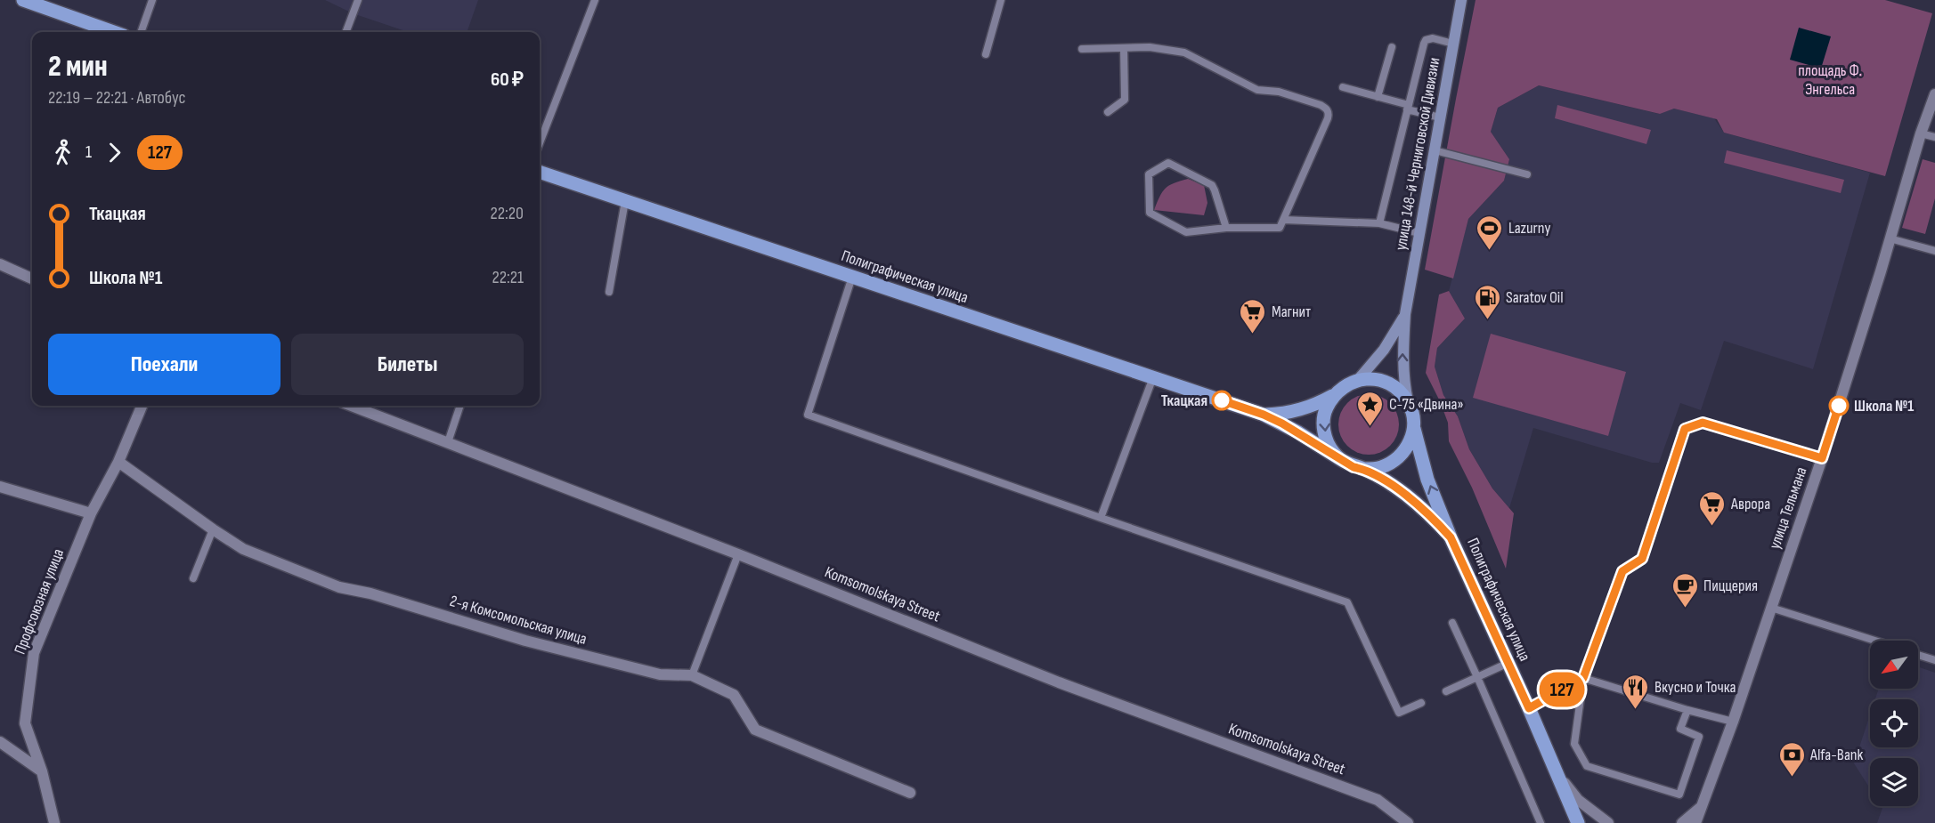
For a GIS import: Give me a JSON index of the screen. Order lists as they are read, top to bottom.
{
  "streets": {
    "main road": ["улица 148-й Черниговской Дивизии", "Полиграфическая улица"],
    "street": [
      "улица Тельмана",
      "Komsomolskaya Street",
      "Профсоюзная улица",
      "2-я Комсомольская улица"
    ]
  },
  "crossings": [
    ["улица 148-й Черниговской Дивизии", "Полиграфическая улица"],
    ["Профсоюзная улица", "2-я Комсомольская улица"]
  ],
  "parks": ["площадь Ф. Энгельса"],
  "places": {
    "sports": ["Lazurny"],
    "fuel station": ["Saratov Oil"],
    "supermarket": ["Магнит", "Аврора"],
    "other": ["Ткацкая", "Школа №1"],
    "place": ["С-75 «Двина»"],
    "cafe": ["Пиццерия"],
    "restaurant": ["Вкусно и Точка"],
    "bank": ["Alfa-Bank"]
  },
  "lines": ["bus line 127"],
  "north": "bottom left",
  "page": {
    "on_map": "127",
    "heading": ["2 мин", "22:19 – 22:21 · Автобус", "60 ₽"],
    "legs": ["1", "127"],
    "list": [
      {
        "name": "Ткацкая",
        "value": "22:20"
      },
      {
        "name": "Школа №1",
        "value": "22:21"
      }
    ],
    "buttons": ["Поехали", "Билеты"]
  }
}
